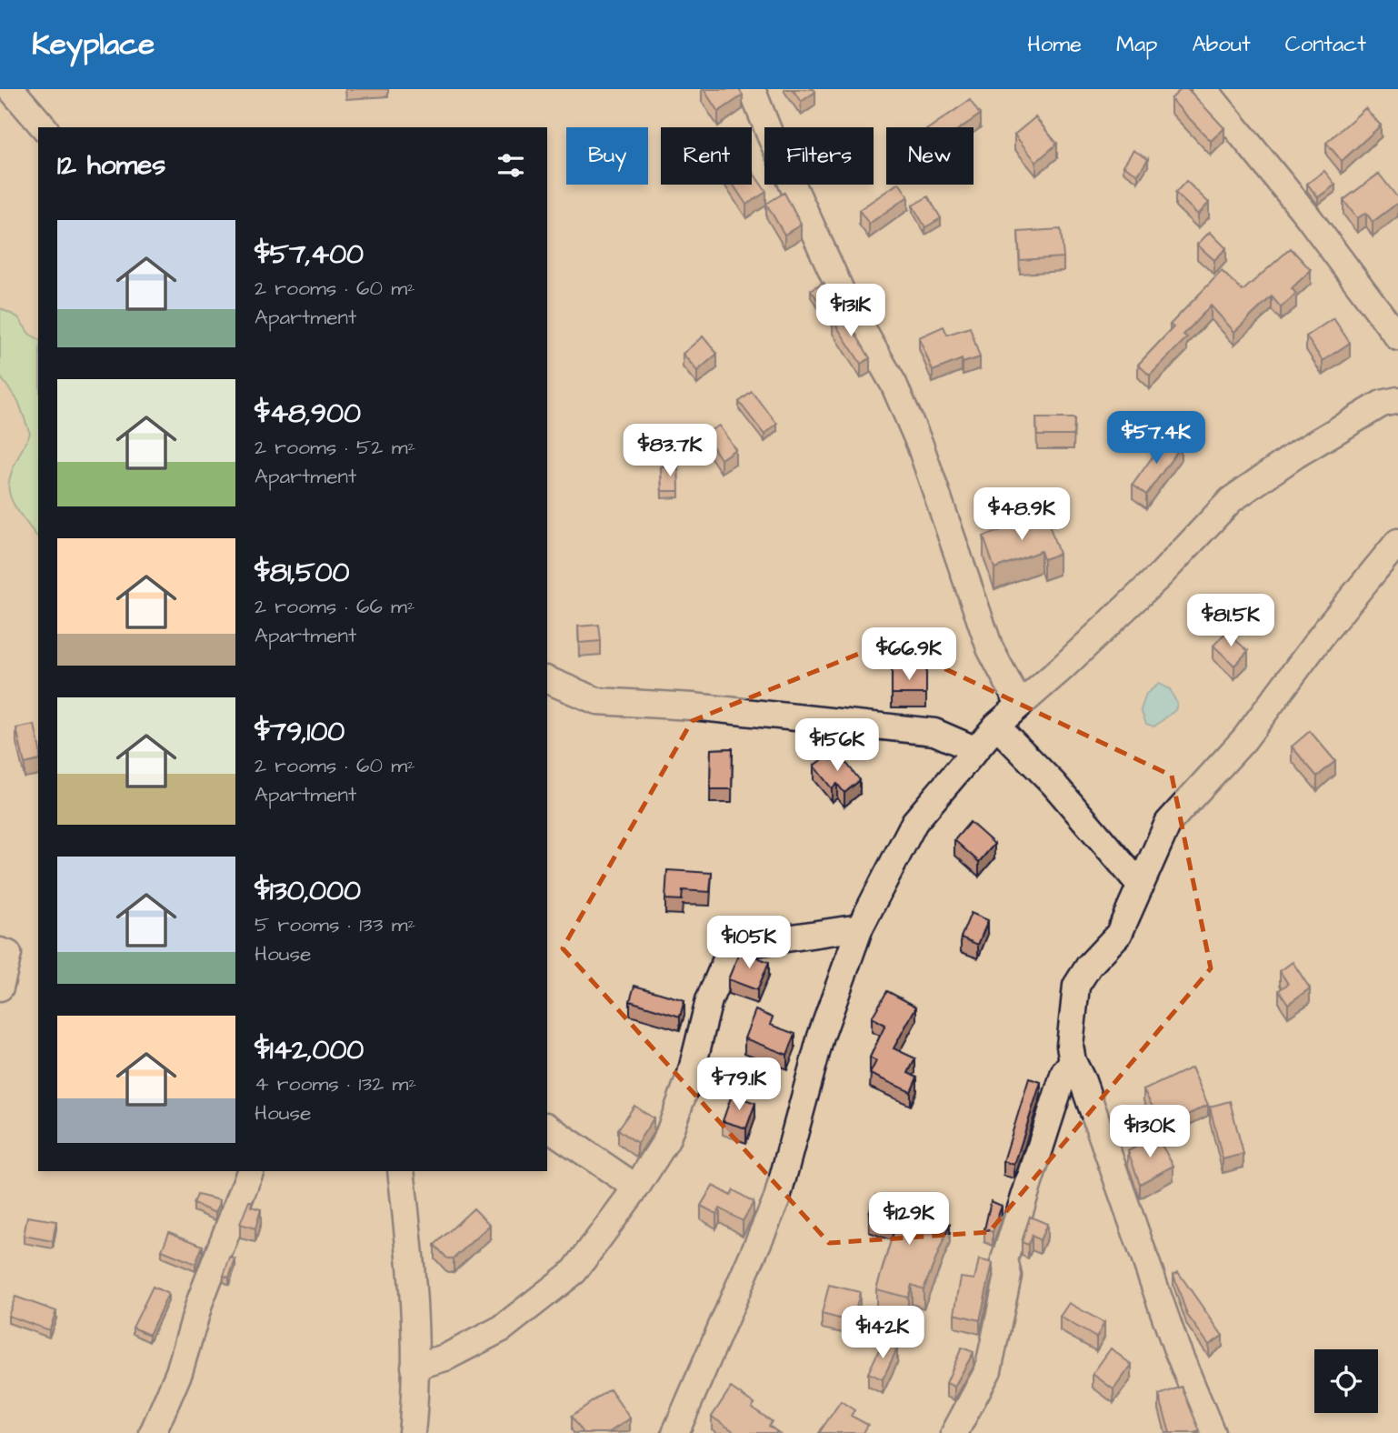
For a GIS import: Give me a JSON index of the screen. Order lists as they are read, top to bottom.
{
  "page": {
    "header": "Keyplace",
    "nav": [
      "Home",
      "Map",
      "About",
      "Contact"
    ],
    "chip": [
      "Buy",
      "Rent",
      "Filters",
      "New"
    ],
    "heading": "12 homes",
    "list": [
      {
        "name": "$57,400",
        "note": "2 rooms · 60 m² · Apartment"
      },
      {
        "name": "$48,900",
        "note": "2 rooms · 52 m² · Apartment"
      },
      {
        "name": "$81,500",
        "note": "2 rooms · 66 m² · Apartment"
      },
      {
        "name": "$79,100",
        "note": "2 rooms · 60 m² · Apartment"
      },
      {
        "name": "$130,000",
        "note": "5 rooms · 133 m² · House"
      },
      {
        "name": "$142,000",
        "note": "4 rooms · 132 m² · House"
      }
    ],
    "price": [
      "$131K",
      "$57.4K",
      "$83.7K",
      "$48.9K",
      "$81.5K",
      "$66.9K",
      "$156K",
      "$105K",
      "$79.1K",
      "$130K",
      "$129K",
      "$142K"
    ]
  }
}
